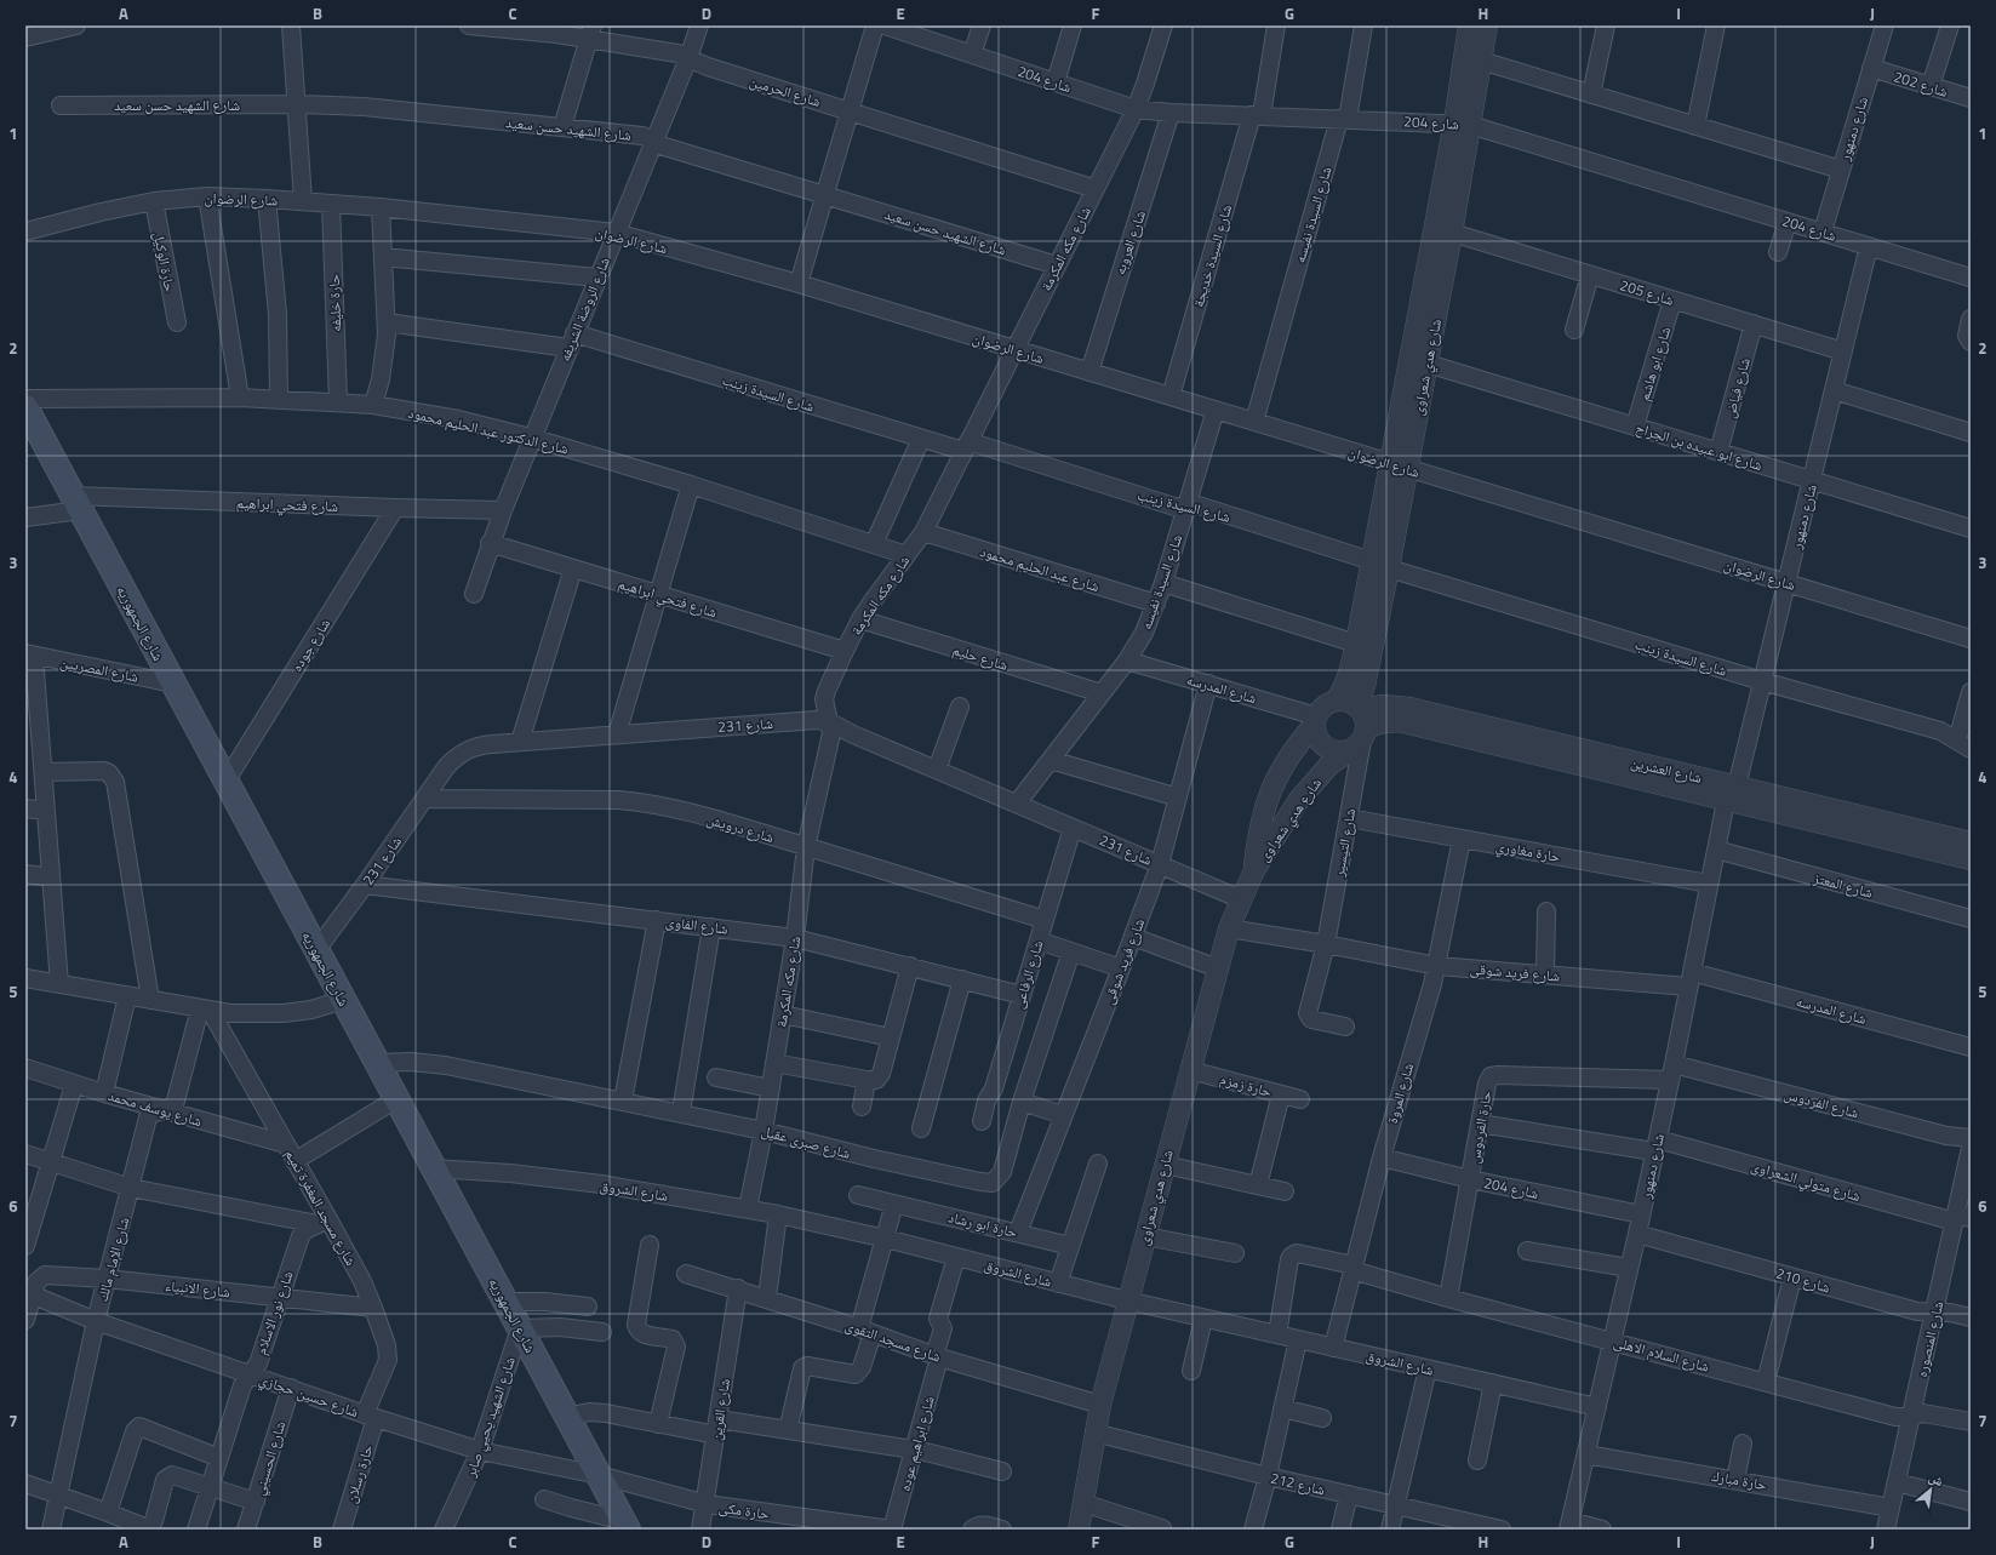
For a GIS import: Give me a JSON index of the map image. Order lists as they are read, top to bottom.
{
  "streets": {
    "main road": ["شارع الجمهوريه"],
    "street": [
      "شارع 204",
      "شارع 202",
      "شارع الحرمين",
      "شارع الشهيد حسن سعيد",
      "شارع دمنهور",
      "شارع الرضوان",
      "شارع السيدة نفيسه",
      "شارع العروبه",
      "شارع مكه المكرمة",
      "شارع السيدة خديجة",
      "حارة الوكيل",
      "شارع 205",
      "حارة خليفه",
      "شارع الروضة الشريفه",
      "شارع ابو هاشم",
      "شارع هدي شعراوى",
      "شارع فياض",
      "شارع السيدة زينب",
      "شارع الدكتور عبد الحليم محمود",
      "شارع ابو عبيده بن الجراح",
      "شارع فتحي ابراهيم",
      "شارع عبد الحليم محمود",
      "شارع جوده",
      "شارع حليم",
      "شارع المصريين",
      "شارع المدرسه",
      "شارع 231",
      "شارع العشرين",
      "شارع درويش",
      "شارع التيسير",
      "حارة مغاوري",
      "شارع المعتز",
      "شارع الفاوى",
      "شارع فريد شوقى",
      "شارع الرفاعى",
      "حارة زمزم",
      "شارع المروة",
      "شارع الفردوس",
      "شارع يوسف محمد",
      "حارة الفردوس",
      "شارع صبرى عقيل",
      "شارع متولي الشعراوى",
      "شارع الشروق",
      "شارع مسجد المغفرة تميم",
      "حارة ابو رشاد",
      "شارع الإمام مالك",
      "شارع 210",
      "شارع الانبياء",
      "شارع نور الاسلام",
      "شارع المنصوره",
      "شارع مسجد التقوى",
      "شارع السلام الاهلى",
      "شارع حسين حجازي",
      "شارع القرين",
      "شارع الشهيد يحيي صابر",
      "شارع ابراهيم عوده",
      "شارع الحسيني",
      "حارة رسلان",
      "حارة مبارك",
      "شارع 212",
      "حارة مكى"
    ]
  },
  "crossings": [
    ["شارع 204", "شارع دمنهور"],
    ["شارع 204", "شارع السيدة نفيسه"],
    ["شارع 204", "شارع العروبه"],
    ["شارع 204", "شارع مكه المكرمة"],
    ["شارع 204", "شارع السيدة خديجة"],
    ["شارع 204", "شارع هدي شعراوى"],
    ["شارع 204", "شارع المروة"],
    ["شارع 204", "حارة الفردوس"],
    ["شارع 202", "شارع دمنهور"],
    ["شارع الحرمين", "شارع مكه المكرمة"],
    ["شارع الحرمين", "شارع الروضة الشريفه"],
    ["شارع الشهيد حسن سعيد", "شارع مكه المكرمة"],
    ["شارع الشهيد حسن سعيد", "شارع الروضة الشريفه"],
    ["شارع دمنهور", "شارع الرضوان"],
    ["شارع دمنهور", "شارع 205"],
    ["شارع دمنهور", "شارع السيدة زينب"],
    ["شارع دمنهور", "شارع ابو عبيده بن الجراح"],
    ["شارع دمنهور", "شارع المدرسه"],
    ["شارع دمنهور", "شارع العشرين"],
    ["شارع دمنهور", "حارة مغاوري"],
    ["شارع دمنهور", "شارع المعتز"],
    ["شارع دمنهور", "شارع فريد شوقى"],
    ["شارع دمنهور", "شارع الفردوس"],
    ["شارع دمنهور", "حارة الفردوس"],
    ["شارع دمنهور", "شارع متولي الشعراوى"],
    ["شارع دمنهور", "شارع الشروق"],
    ["شارع دمنهور", "شارع 210"],
    ["شارع دمنهور", "شارع السلام الاهلى"],
    ["شارع دمنهور", "حارة مبارك"],
    ["شارع الرضوان", "شارع السيدة نفيسه"],
    ["شارع الرضوان", "شارع العروبه"],
    ["شارع الرضوان", "شارع مكه المكرمة"],
    ["شارع الرضوان", "شارع السيدة خديجة"],
    ["شارع الرضوان", "حارة الوكيل"],
    ["شارع الرضوان", "حارة خليفه"],
    ["شارع الرضوان", "شارع الروضة الشريفه"],
    ["شارع الرضوان", "شارع هدي شعراوى"],
    ["شارع السيدة نفيسه", "شارع السيدة زينب"],
    ["شارع السيدة نفيسه", "شارع عبد الحليم محمود"],
    ["شارع السيدة نفيسه", "شارع حليم"],
    ["شارع السيدة نفيسه", "شارع المدرسه"],
    ["شارع السيدة نفيسه", "شارع 231"],
    ["شارع مكه المكرمة", "شارع السيدة زينب"],
    ["شارع مكه المكرمة", "شارع الدكتور عبد الحليم محمود"],
    ["شارع مكه المكرمة", "شارع فتحي ابراهيم"],
    ["شارع مكه المكرمة", "شارع عبد الحليم محمود"],
    ["شارع مكه المكرمة", "شارع حليم"],
    ["شارع مكه المكرمة", "شارع 231"],
    ["شارع مكه المكرمة", "شارع درويش"],
    ["شارع مكه المكرمة", "شارع الفاوى"],
    ["شارع مكه المكرمة", "شارع صبرى عقيل"],
    ["شارع مكه المكرمة", "شارع الشروق"],
    ["شارع 205", "شارع ابو هاشم"],
    ["شارع 205", "شارع هدي شعراوى"],
    ["شارع 205", "شارع فياض"],
    ["حارة خليفه", "شارع الدكتور عبد الحليم محمود"],
    ["شارع الروضة الشريفه", "شارع السيدة زينب"],
    ["شارع الروضة الشريفه", "شارع الدكتور عبد الحليم محمود"],
    ["شارع الروضة الشريفه", "شارع فتحي ابراهيم"],
    ["شارع ابو هاشم", "شارع ابو عبيده بن الجراح"],
    ["شارع هدي شعراوى", "شارع السيدة زينب"],
    ["شارع هدي شعراوى", "شارع ابو عبيده بن الجراح"],
    ["شارع هدي شعراوى", "شارع المدرسه"],
    ["شارع هدي شعراوى", "شارع 231"],
    ["شارع هدي شعراوى", "شارع العشرين"],
    ["شارع هدي شعراوى", "شارع التيسير"],
    ["شارع هدي شعراوى", "شارع فريد شوقى"],
    ["شارع هدي شعراوى", "حارة زمزم"],
    ["شارع هدي شعراوى", "شارع الشروق"],
    ["شارع هدي شعراوى", "شارع مسجد التقوى"],
    ["شارع هدي شعراوى", "شارع 212"],
    ["شارع فياض", "شارع ابو عبيده بن الجراح"],
    ["شارع فتحي ابراهيم", "شارع الجمهوريه"],
    ["شارع فتحي ابراهيم", "شارع جوده"],
    ["شارع الجمهوريه", "شارع جوده"],
    ["شارع الجمهوريه", "شارع المصريين"],
    ["شارع الجمهوريه", "شارع 231"],
    ["شارع الجمهوريه", "شارع صبرى عقيل"],
    ["شارع الجمهوريه", "شارع الشروق"],
    ["شارع الجمهوريه", "شارع حسين حجازي"],
    ["شارع الجمهوريه", "شارع الشهيد يحيي صابر"],
    ["شارع الجمهوريه", "حارة مكى"],
    ["شارع المدرسه", "شارع العشرين"],
    ["شارع المدرسه", "شارع التيسير"],
    ["شارع المدرسه", "شارع فريد شوقى"],
    ["شارع 231", "شارع درويش"],
    ["شارع 231", "شارع الفاوى"],
    ["شارع 231", "شارع فريد شوقى"],
    ["شارع 231", "شارع الرفاعى"],
    ["شارع العشرين", "شارع التيسير"],
    ["شارع درويش", "شارع الرفاعى"],
    ["شارع التيسير", "حارة مغاوري"],
    ["شارع التيسير", "شارع فريد شوقى"],
    ["حارة مغاوري", "شارع المروة"],
    ["شارع الفاوى", "شارع الرفاعى"],
    ["شارع فريد شوقى", "شارع المروة"],
    ["شارع فريد شوقى", "حارة ابو رشاد"],
    ["شارع المروة", "شارع الشروق"],
    ["شارع المروة", "شارع السلام الاهلى"],
    ["شارع الفردوس", "حارة الفردوس"],
    ["شارع يوسف محمد", "شارع مسجد المغفرة تميم"],
    ["شارع يوسف محمد", "شارع الإمام مالك"],
    ["حارة الفردوس", "شارع متولي الشعراوى"],
    ["حارة الفردوس", "شارع السلام الاهلى"],
    ["شارع متولي الشعراوى", "شارع المنصوره"],
    ["شارع الشروق", "شارع السلام الاهلى"],
    ["شارع الشروق", "شارع ابراهيم عوده"],
    ["شارع مسجد المغفرة تميم", "شارع الإمام مالك"],
    ["شارع مسجد المغفرة تميم", "شارع الانبياء"],
    ["شارع مسجد المغفرة تميم", "شارع نور الاسلام"],
    ["شارع مسجد المغفرة تميم", "شارع حسين حجازي"],
    ["شارع مسجد المغفرة تميم", "حارة رسلان"],
    ["شارع الإمام مالك", "شارع الانبياء"],
    ["شارع الإمام مالك", "شارع حسين حجازي"],
    ["شارع 210", "شارع المنصوره"],
    ["شارع الانبياء", "شارع نور الاسلام"],
    ["شارع الانبياء", "شارع حسين حجازي"],
    ["شارع نور الاسلام", "شارع حسين حجازي"],
    ["شارع المنصوره", "شارع السلام الاهلى"],
    ["شارع المنصوره", "حارة مبارك"],
    ["شارع مسجد التقوى", "شارع القرين"],
    ["شارع مسجد التقوى", "شارع ابراهيم عوده"],
    ["شارع حسين حجازي", "شارع الشهيد يحيي صابر"],
    ["شارع حسين حجازي", "شارع الحسيني"],
    ["شارع حسين حجازي", "حارة رسلان"],
    ["شارع حسين حجازي", "حارة مكى"],
    ["شارع القرين", "حارة مكى"],
    ["شارع ابراهيم عوده", "حارة مكى"]
  ],
  "north": "top right",
  "grid": {
    "columns": [
      "A",
      "B",
      "C",
      "D",
      "E",
      "F",
      "G",
      "H",
      "I",
      "J"
    ],
    "rows": [
      "1",
      "2",
      "3",
      "4",
      "5",
      "6",
      "7"
    ]
  }
}
